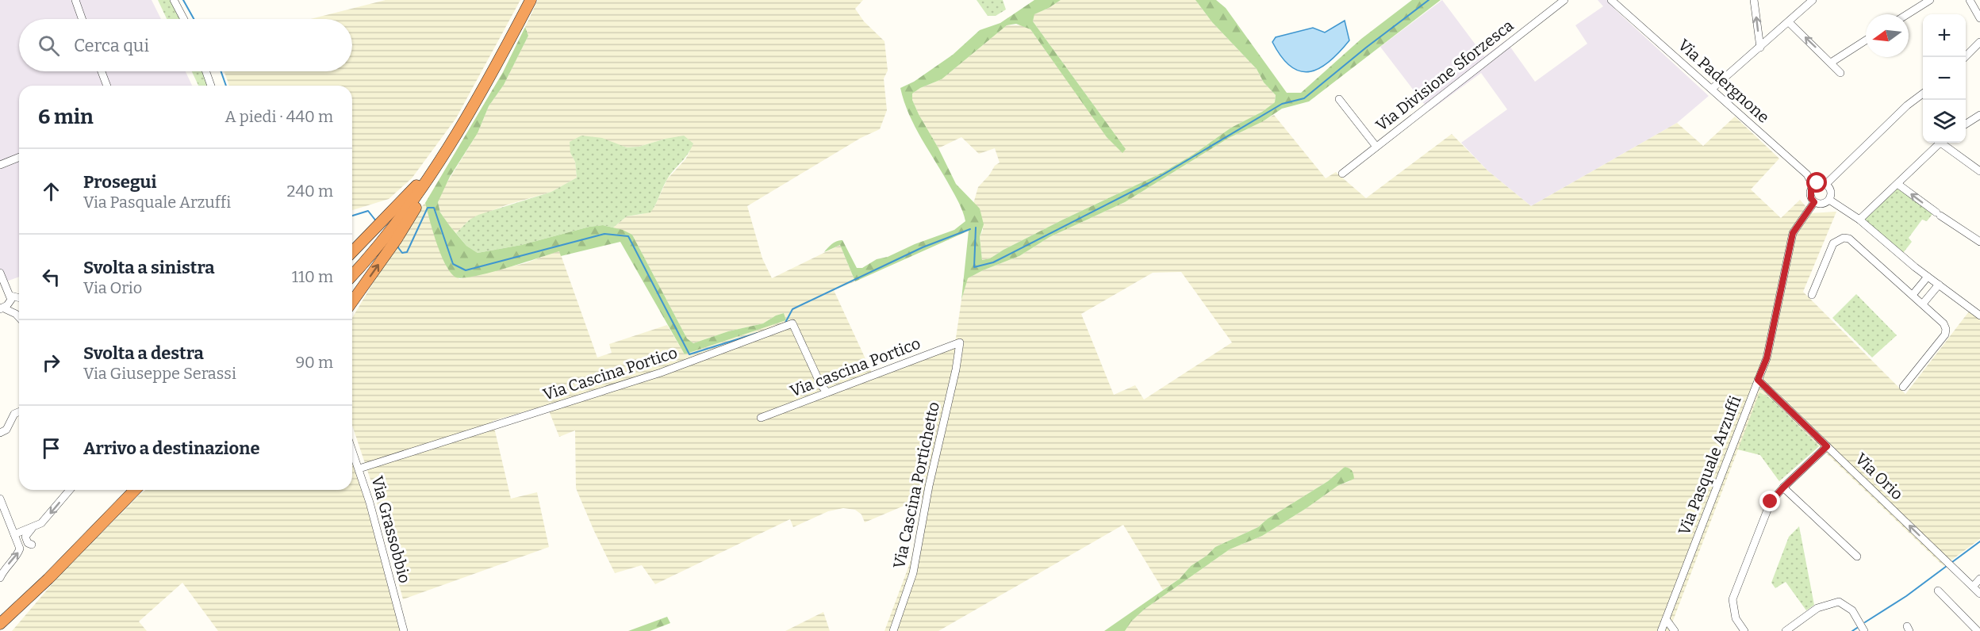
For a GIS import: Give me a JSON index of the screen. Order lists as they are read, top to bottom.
{
  "streets": {
    "street": [
      "Via Divisione Sforzesca",
      "Via Padergnone",
      "Via cascina Portico",
      "Via Cascina Portico",
      "Via Pasquale Arzuffi",
      "Via Orio",
      "Via Cascina Portichetto",
      "Via Grassobbio"
    ]
  },
  "crossings": [
    ["Via Padergnone", "Via Pasquale Arzuffi"],
    ["Via cascina Portico", "Via Cascina Portico"],
    ["Via cascina Portico", "Via Cascina Portichetto"],
    ["Via Cascina Portico", "Via Grassobbio"],
    ["Via Pasquale Arzuffi", "Via Orio"]
  ],
  "north": "left",
  "page": {
    "map_buttons": ["+", "−"],
    "search": "Cerca qui",
    "heading": ["6 min", "A piedi · 440 m"],
    "list": [
      ["Prosegui", "Via Pasquale Arzuffi", "240 m"],
      ["Svolta a sinistra", "Via Orio", "110 m"],
      ["Svolta a destra", "Via Giuseppe Serassi", "90 m"],
      "Arrivo a destinazione"
    ]
  }
}
